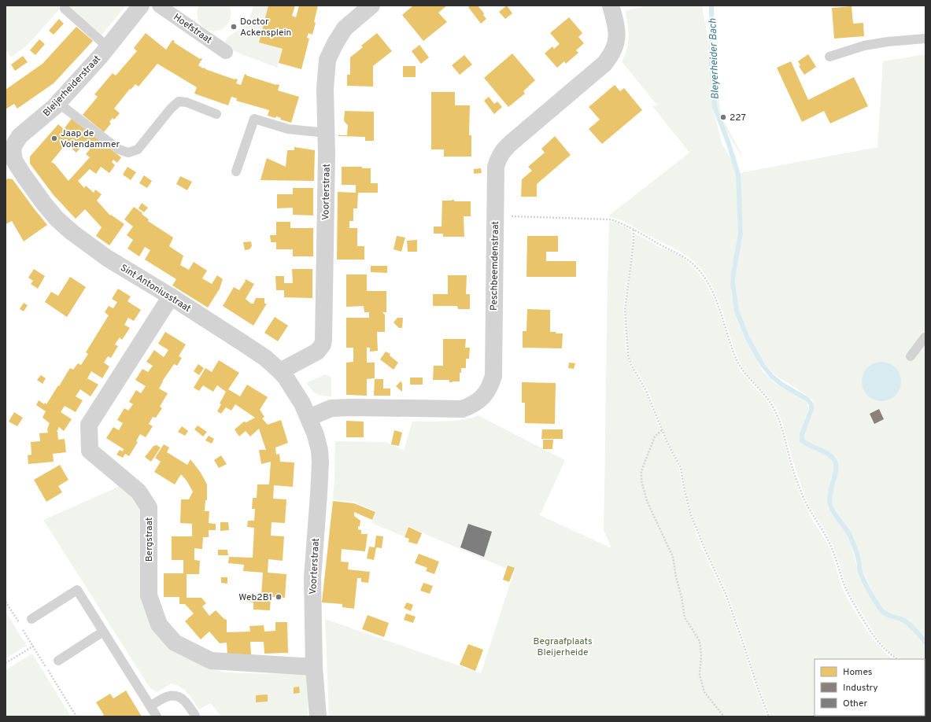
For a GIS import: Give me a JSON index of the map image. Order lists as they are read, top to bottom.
{
  "streets": {
    "street": [
      "Hoefstraat",
      "Bleijerheiderstraat",
      "Voorterstraat",
      "Peschbeemdenstraat",
      "Sint Antoniusstraat",
      "Bergstraat"
    ]
  },
  "crossings": [
    ["Bleijerheiderstraat", "Sint Antoniusstraat"],
    ["Voorterstraat", "Peschbeemdenstraat"],
    ["Voorterstraat", "Sint Antoniusstraat"],
    ["Voorterstraat", "Bergstraat"],
    ["Peschbeemdenstraat", "Sint Antoniusstraat"],
    ["Sint Antoniusstraat", "Bergstraat"]
  ],
  "water": ["Bleyerheider Bach"],
  "parks": ["Begraafplaats Bleijerheide"],
  "places": [
    "Doctor Ackensplein",
    "227",
    "Jaap de Volendammer",
    "Web2B1"
  ],
  "legend": ["Homes", "Industry", "Other"]
}
